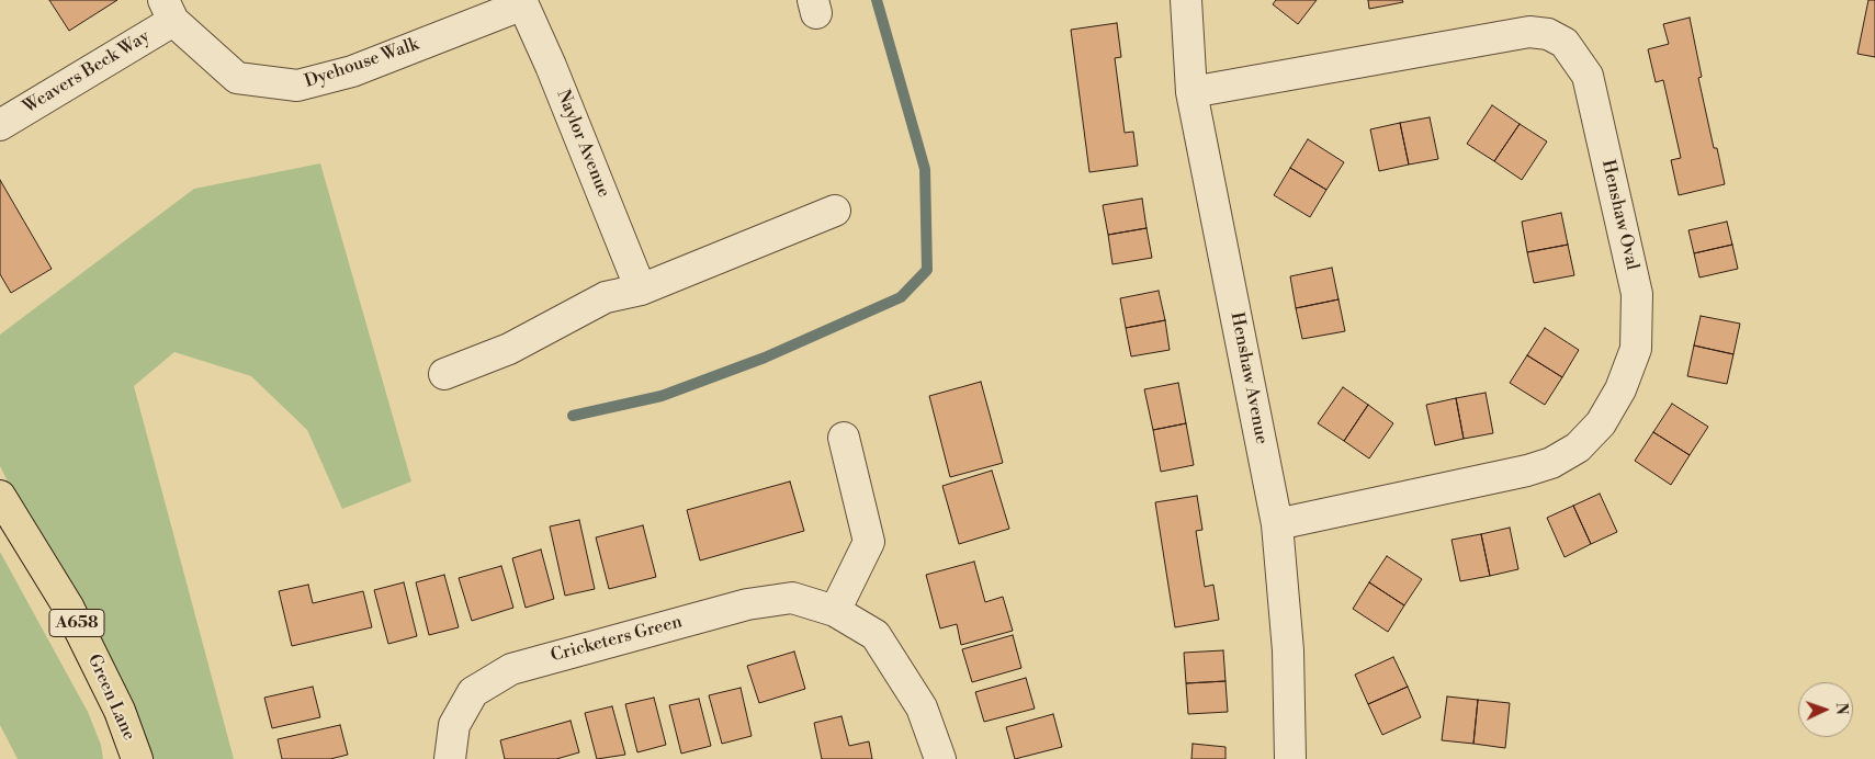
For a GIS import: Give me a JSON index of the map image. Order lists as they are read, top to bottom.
{
  "streets": {
    "highway": ["A658", "Green Lane"],
    "street": [
      "Dyehouse Walk",
      "Weavers Beck Way",
      "Naylor Avenue",
      "Henshaw Oval",
      "Henshaw Avenue",
      "Cricketers Green"
    ]
  },
  "crossings": [
    ["Dyehouse Walk", "Weavers Beck Way"],
    ["Dyehouse Walk", "Naylor Avenue"],
    ["Henshaw Oval", "Henshaw Avenue"]
  ],
  "north": "right"
}
